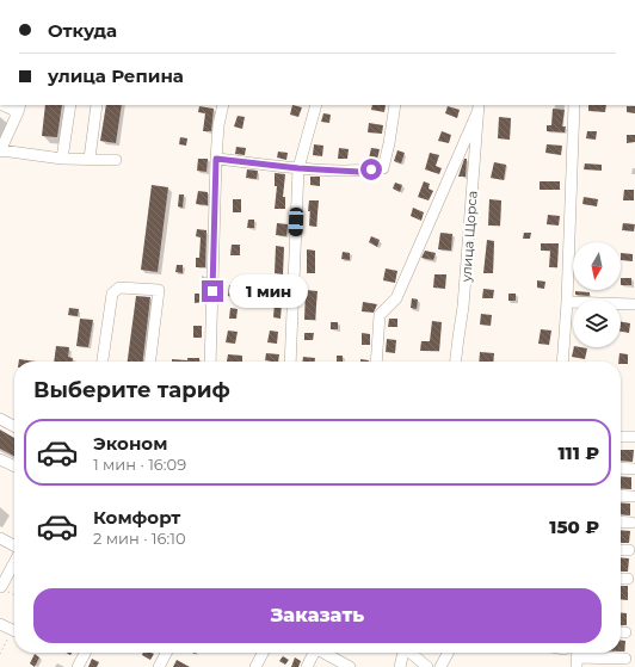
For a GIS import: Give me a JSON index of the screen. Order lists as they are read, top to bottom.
{
  "streets": {
    "street": ["улица Щорса"]
  },
  "north": "bottom",
  "page": {
    "banner": ["Откуда", "улица Репина"],
    "bubble": "1 мин",
    "heading": "Выберите тариф",
    "list": [
      {
        "name": "Эконом",
        "note": "1 мин · 16:09",
        "value": "111 ₽"
      },
      {
        "name": "Комфорт",
        "note": "2 мин · 16:10",
        "value": "150 ₽"
      }
    ],
    "buttons": "Заказать"
  }
}
